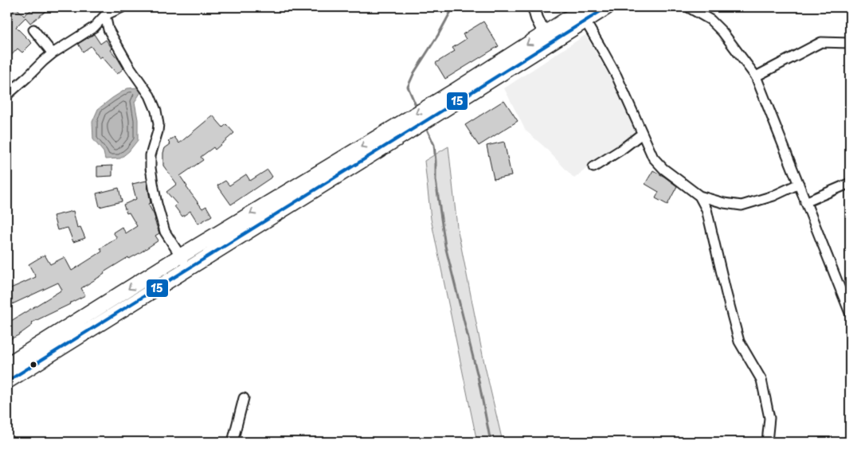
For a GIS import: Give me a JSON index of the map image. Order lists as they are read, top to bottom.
{
  "lines": ["transit line 15"]
}
